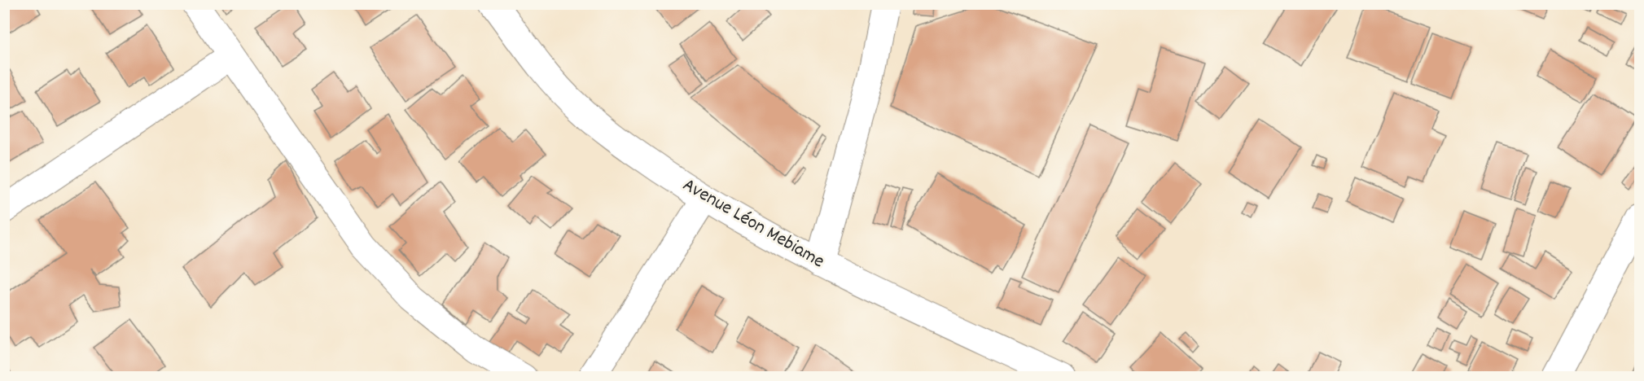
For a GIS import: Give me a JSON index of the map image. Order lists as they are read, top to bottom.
{
  "streets": {
    "street": ["Avenue Léon Mebiame"]
  }
}
